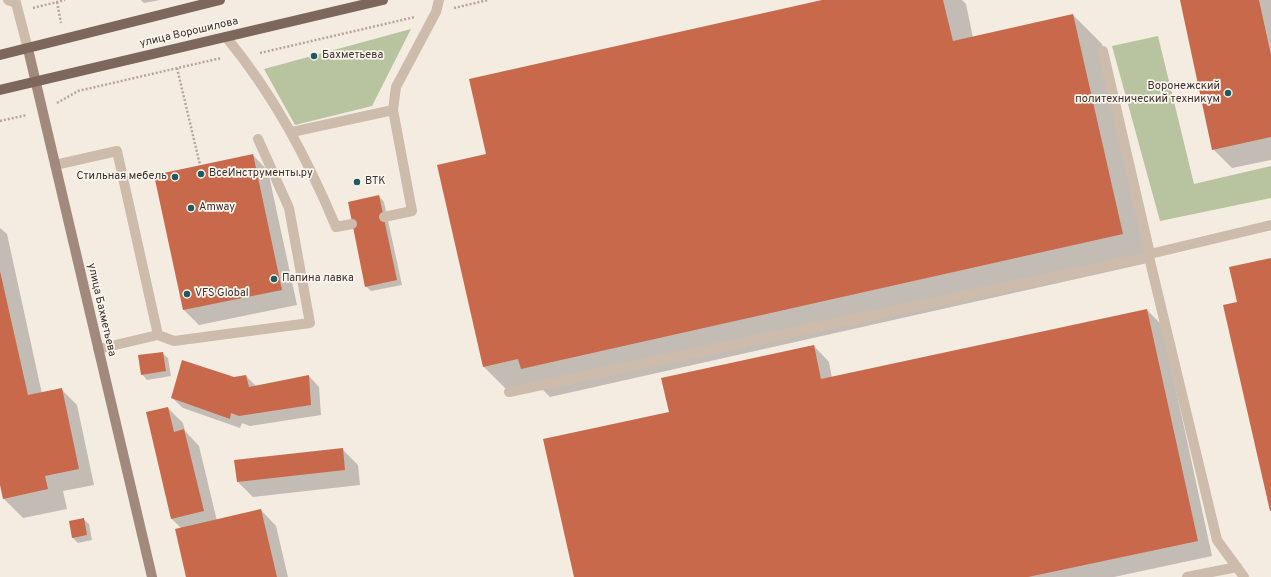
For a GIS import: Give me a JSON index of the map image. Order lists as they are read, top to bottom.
{
  "streets": {
    "main road": ["улица Ворошилова"],
    "street": ["улица Бахметьева"]
  },
  "crossings": [
    ["улица Ворошилова", "улица Бахметьева"]
  ],
  "places": [
    "Бахметьева",
    "Воронежский политехнический техникум",
    "ВсеИнструменты.ру",
    "Стильная мебель",
    "ВТК",
    "Amway",
    "Папина лавка",
    "VFS Global"
  ]
}
